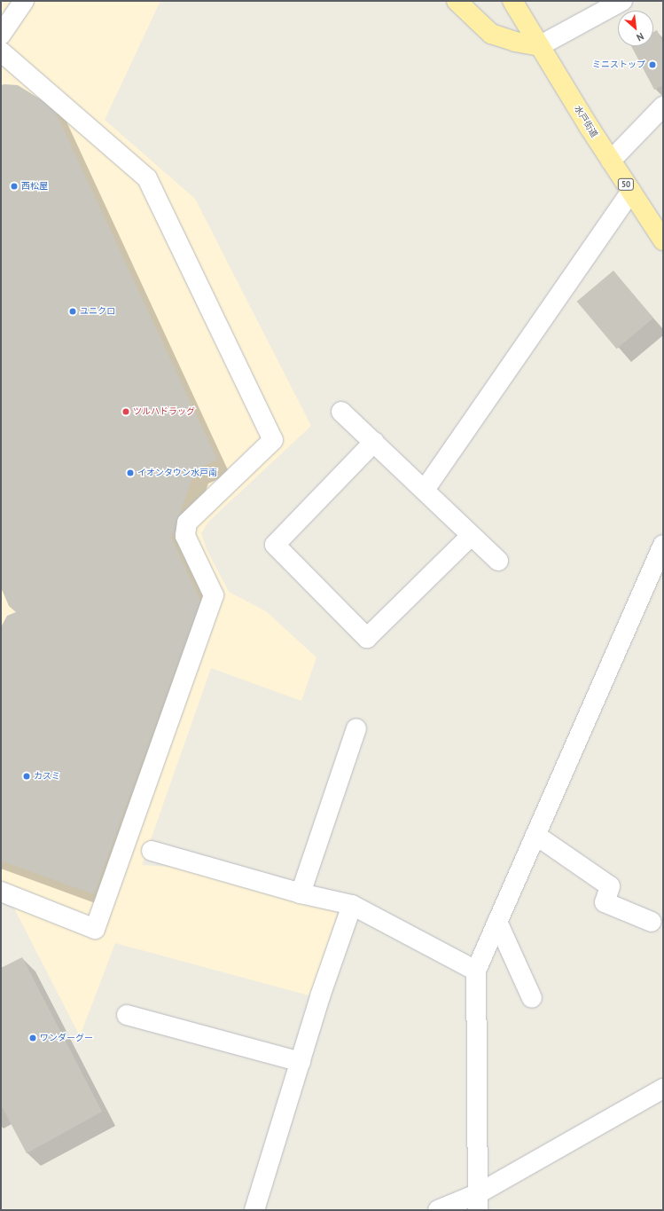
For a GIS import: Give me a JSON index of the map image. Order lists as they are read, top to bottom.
{
  "streets": {
    "main road": ["水戸街道", "50"]
  },
  "places": [
    "ミニストップ",
    "西松屋",
    "ユニクロ",
    "ツルハドラッグ",
    "イオンタウン水戸南",
    "カスミ",
    "ワンダーグー"
  ],
  "north": "bottom right"
}
